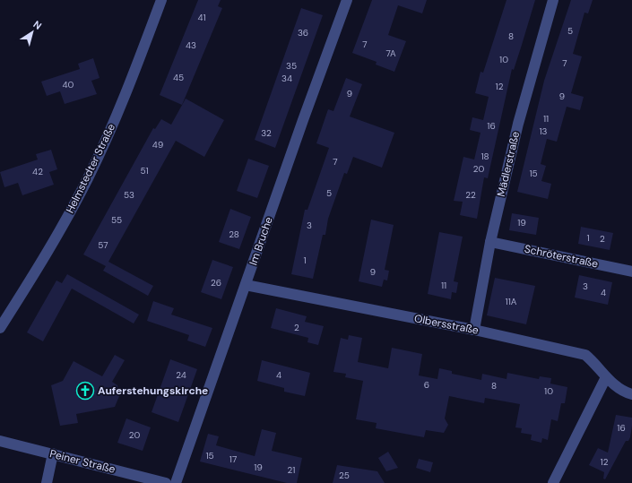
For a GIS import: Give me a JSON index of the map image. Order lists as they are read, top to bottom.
{
  "streets": {
    "street": [
      "Mädlerstraße",
      "Helmstedter Straße",
      "Im Bruche",
      "Schröterstraße",
      "Olbersstraße",
      "Peiner Straße"
    ]
  },
  "crossings": [
    ["Mädlerstraße", "Schröterstraße"],
    ["Mädlerstraße", "Olbersstraße"],
    ["Im Bruche", "Olbersstraße"]
  ],
  "places": {
    "church": ["Auferstehungskirche"]
  },
  "house_numbers": [
    "41",
    "5",
    "36",
    "8",
    "7",
    "43",
    "7A",
    "10",
    "7",
    "35",
    "45",
    "34",
    "40",
    "12",
    "9",
    "9",
    "11",
    "16",
    "13",
    "32",
    "49",
    "18",
    "7",
    "20",
    "51",
    "42",
    "15",
    "5",
    "53",
    "22",
    "55",
    "19",
    "3",
    "28",
    "1",
    "2",
    "57",
    "1",
    "9",
    "26",
    "11",
    "3",
    "4",
    "11A",
    "2",
    "24",
    "4",
    "6",
    "8",
    "10",
    "16",
    "20",
    "15",
    "17",
    "12",
    "19",
    "21",
    "25"
  ],
  "north": "top right"
}
